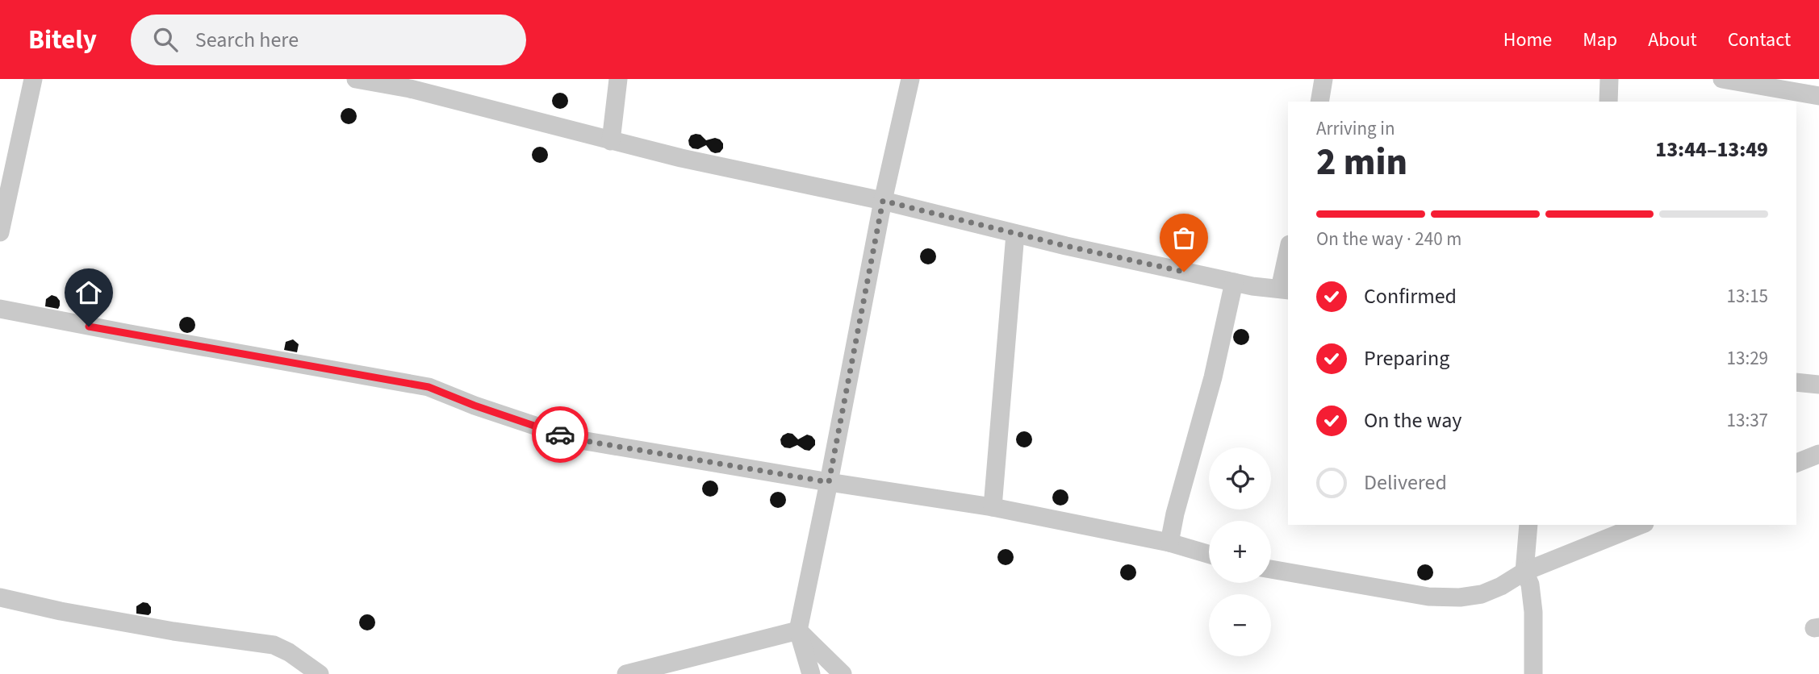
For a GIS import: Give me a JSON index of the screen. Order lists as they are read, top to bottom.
{
  "page": {
    "header": "Bitely",
    "search": "Search here",
    "nav": [
      "Home",
      "Map",
      "About",
      "Contact"
    ],
    "heading": ["2 min", "Arriving in", "13:44–13:49"],
    "bar": "On the way · 240 m",
    "list": [
      ["Confirmed", "13:15"],
      ["Preparing", "13:29"],
      ["On the way", "13:37"],
      "Delivered"
    ],
    "map_buttons": ["+", "−"]
  }
}
